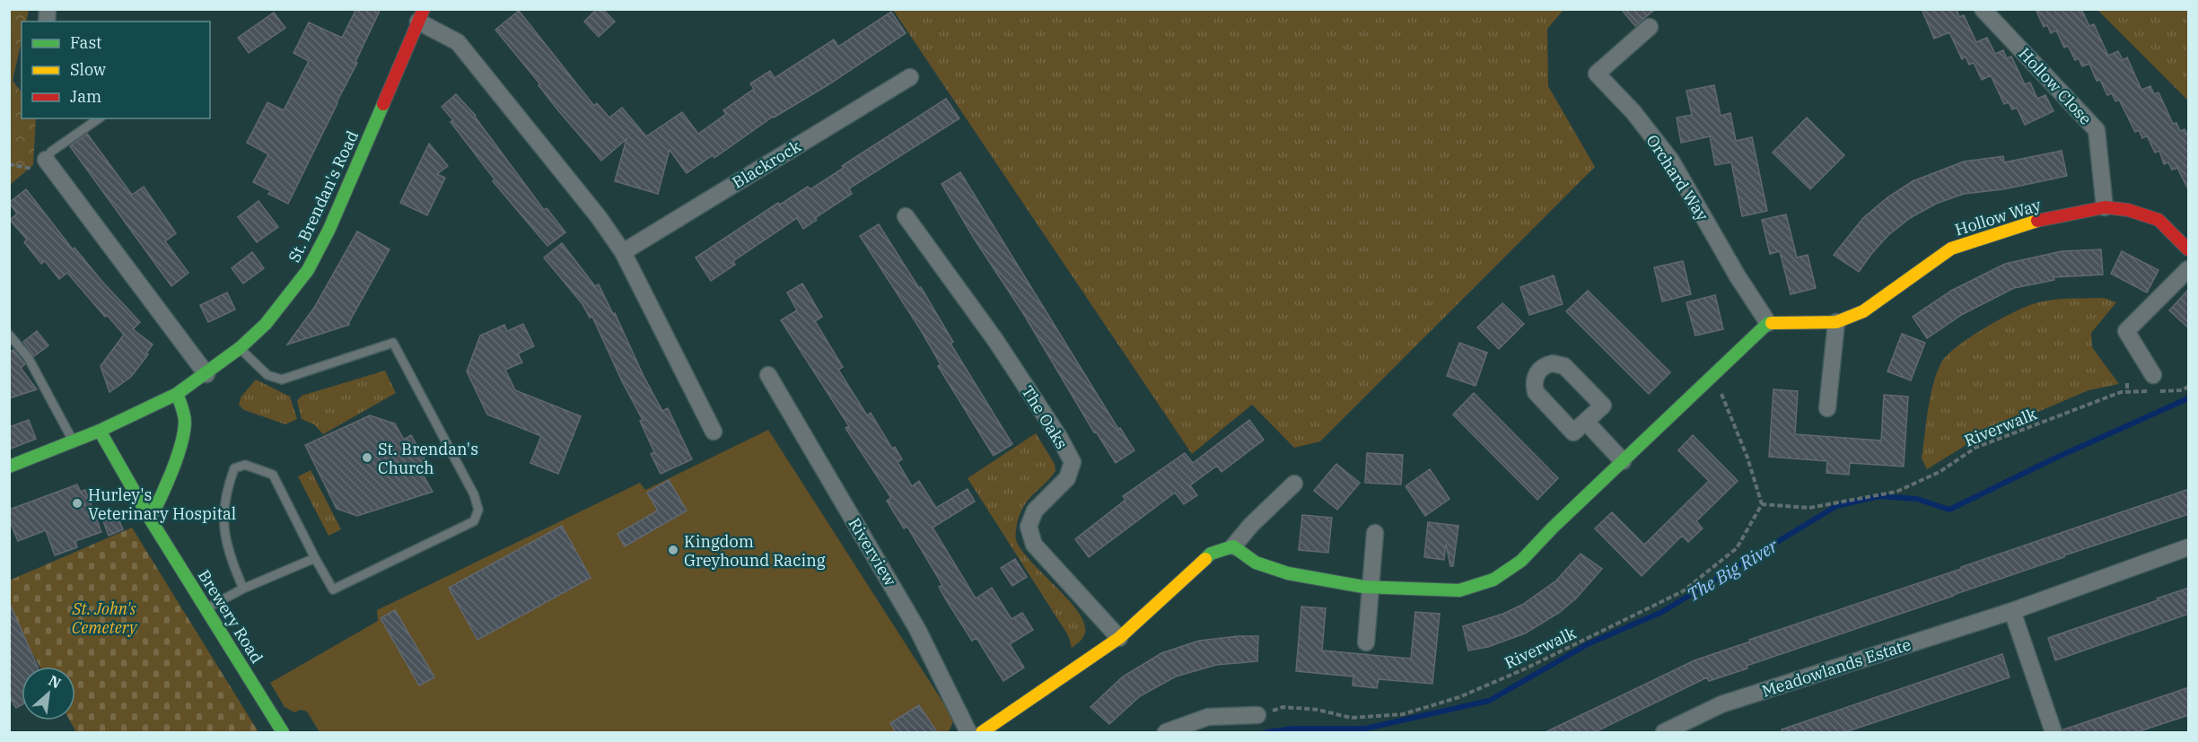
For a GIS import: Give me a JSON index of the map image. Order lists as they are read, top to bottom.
{
  "streets": {
    "street": [
      "Hollow Close",
      "Blackrock",
      "Orchard Way",
      "St. Brendan's Road",
      "Hollow Way",
      "The Oaks",
      "Riverview",
      "Brewery Road",
      "Meadowlands Estate"
    ],
    "path": ["Riverwalk"]
  },
  "crossings": [
    ["Hollow Close", "Hollow Way"],
    ["St. Brendan's Road", "Brewery Road"]
  ],
  "water": ["The Big River"],
  "parks": ["St. John's Cemetery"],
  "places": ["St. Brendan's Church", "Hurley's Veterinary Hospital", "Kingdom Greyhound Racing"],
  "legend": ["Fast", "Slow", "Jam"],
  "north": "top right"
}
